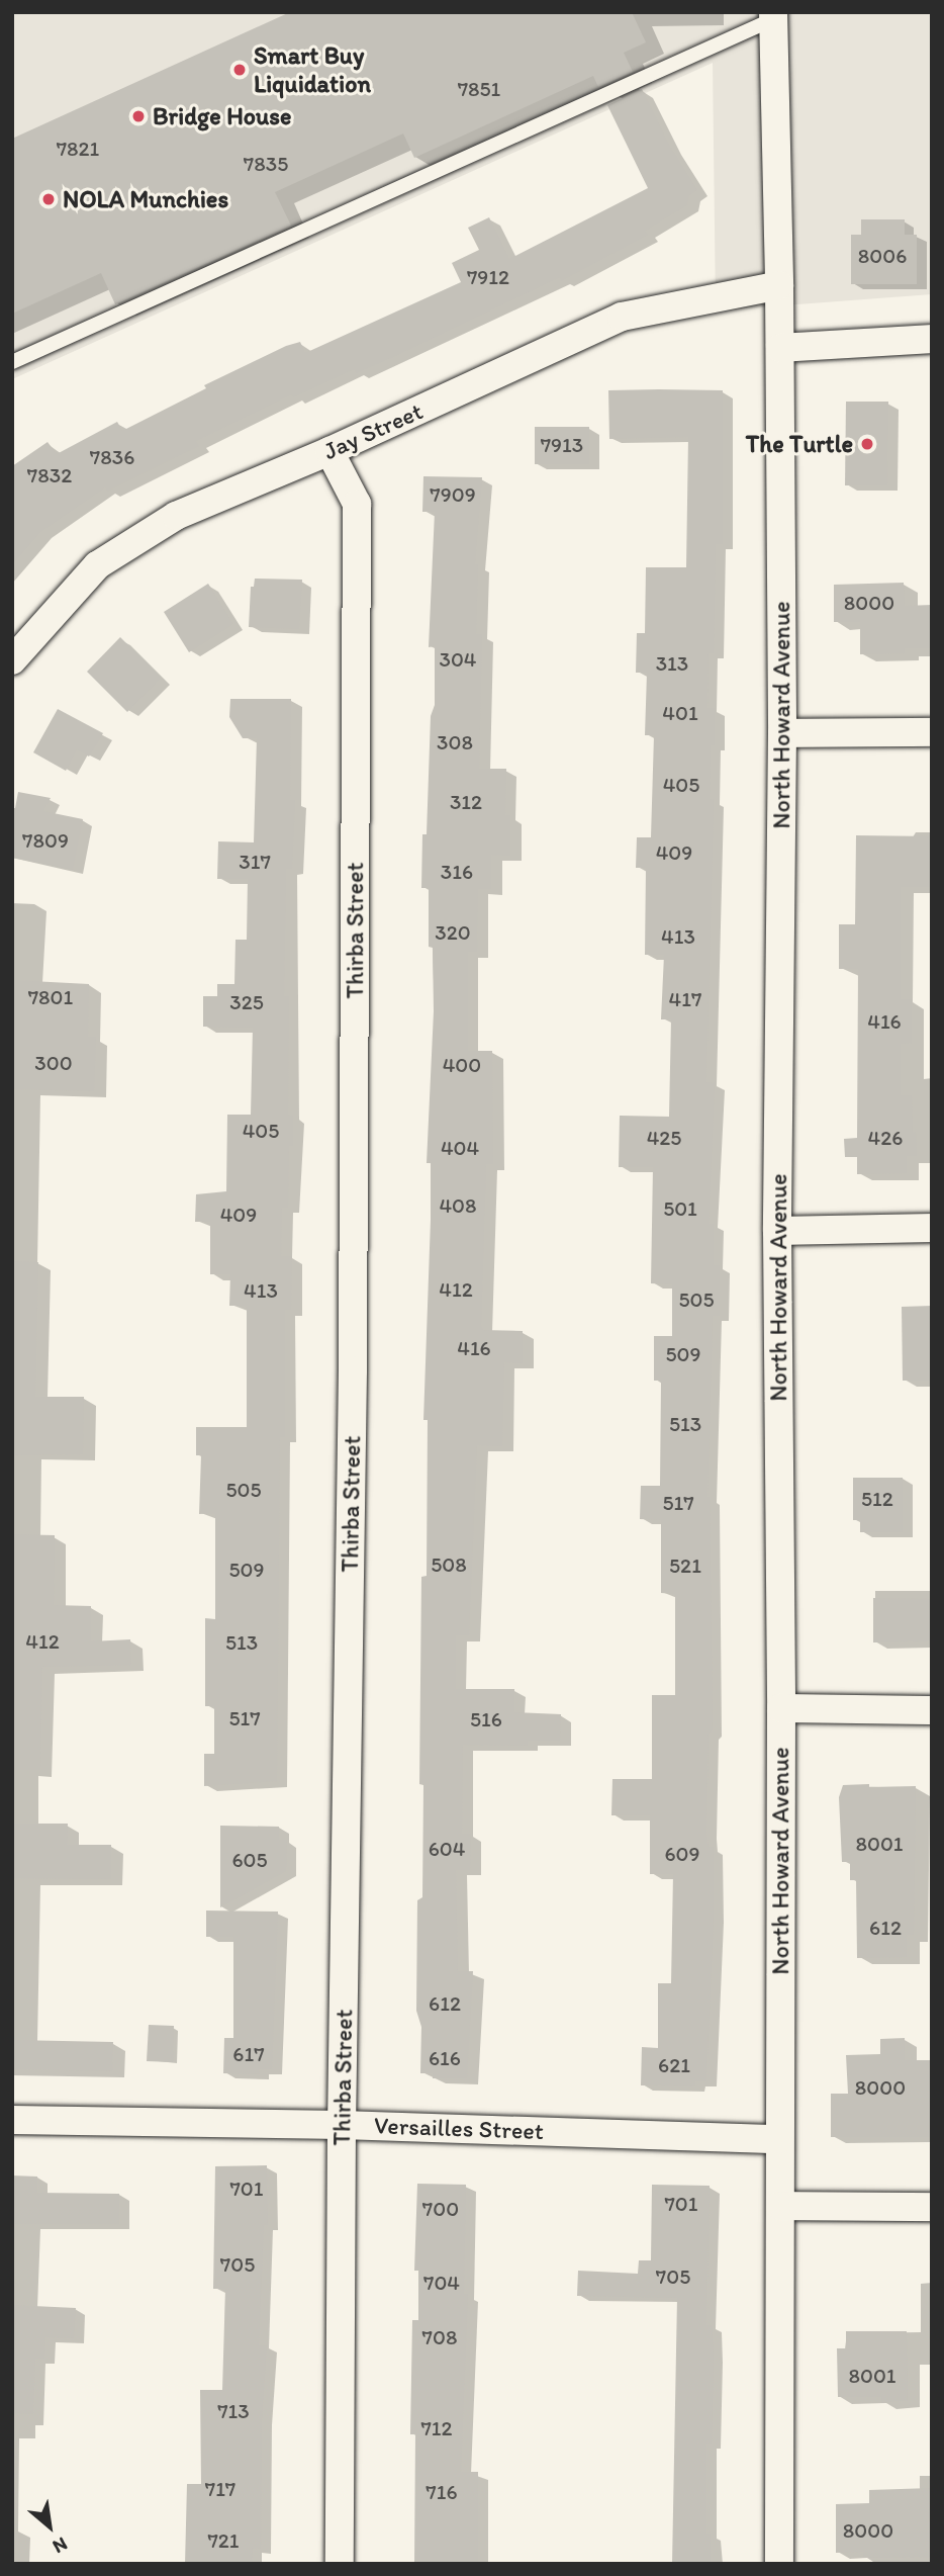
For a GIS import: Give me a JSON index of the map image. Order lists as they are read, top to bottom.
{
  "streets": {
    "street": [
      "Jay Street",
      "North Howard Avenue",
      "Thirba Street",
      "Versailles Street"
    ]
  },
  "crossings": [
    ["Jay Street", "North Howard Avenue"],
    ["Jay Street", "Thirba Street"],
    ["North Howard Avenue", "Versailles Street"],
    ["Thirba Street", "Versailles Street"]
  ],
  "places": [
    "Smart Buy Liquidation",
    "Bridge House",
    "NOLA Munchies",
    "The Turtle"
  ],
  "house_numbers": [
    "7851",
    "7821",
    "7835",
    "8006",
    "7912",
    "7913",
    "7836",
    "7832",
    "7909",
    "8000",
    "304",
    "313",
    "401",
    "308",
    "405",
    "312",
    "7809",
    "409",
    "317",
    "316",
    "320",
    "413",
    "7801",
    "417",
    "325",
    "416",
    "300",
    "400",
    "405",
    "425",
    "426",
    "404",
    "408",
    "501",
    "409",
    "412",
    "413",
    "505",
    "416",
    "509",
    "513",
    "505",
    "512",
    "517",
    "508",
    "521",
    "509",
    "412",
    "513",
    "517",
    "516",
    "8001",
    "604",
    "609",
    "605",
    "612",
    "612",
    "617",
    "616",
    "621",
    "8000",
    "701",
    "701",
    "700",
    "705",
    "705",
    "704",
    "708",
    "8001",
    "713",
    "712",
    "717",
    "716",
    "8000",
    "721"
  ],
  "north": "bottom right"
}
